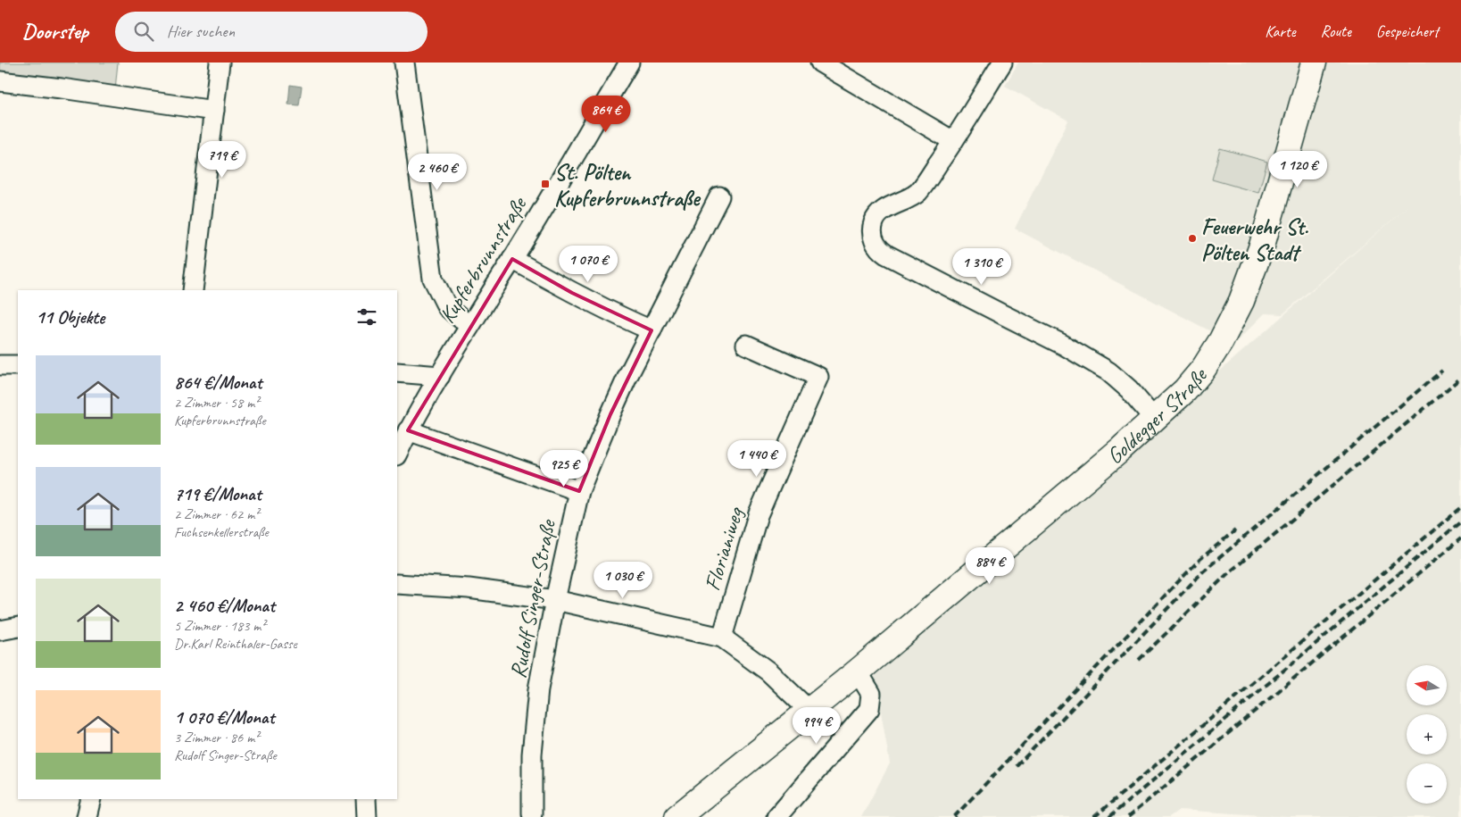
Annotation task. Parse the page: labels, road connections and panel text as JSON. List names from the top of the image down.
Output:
{
  "streets": {
    "main road": ["Goldegger Straße"],
    "street": ["Kupferbrunnstraße", "Florianiweg", "Rudolf Singer-Straße"]
  },
  "places": {
    "transit": ["St. Pölten Kupferbrunnstraße"],
    "other": ["Feuerwehr St. Pölten Stadt"]
  },
  "north": "left",
  "page": {
    "header": "Doorstep",
    "search": "Hier suchen",
    "nav": ["Karte", "Route", "Gespeichert"],
    "price": [
      "864 €",
      "719 €",
      "1 120 €",
      "2 460 €",
      "1 070 €",
      "1 310 €",
      "1 440 €",
      "925 €",
      "884 €",
      "1 030 €",
      "994 €"
    ],
    "heading": "11 Objekte",
    "list": [
      {
        "name": "864 €/Monat",
        "note": "2 Zimmer · 58 m² · Kupferbrunnstraße"
      },
      {
        "name": "719 €/Monat",
        "note": "2 Zimmer · 62 m² · Fuchsenkellerstraße"
      },
      {
        "name": "2 460 €/Monat",
        "note": "5 Zimmer · 183 m² · Dr.Karl Reinthaler-Gasse"
      },
      {
        "name": "1 070 €/Monat",
        "note": "3 Zimmer · 86 m² · Rudolf Singer-Straße"
      }
    ],
    "map_buttons": ["+", "−"]
  }
}
